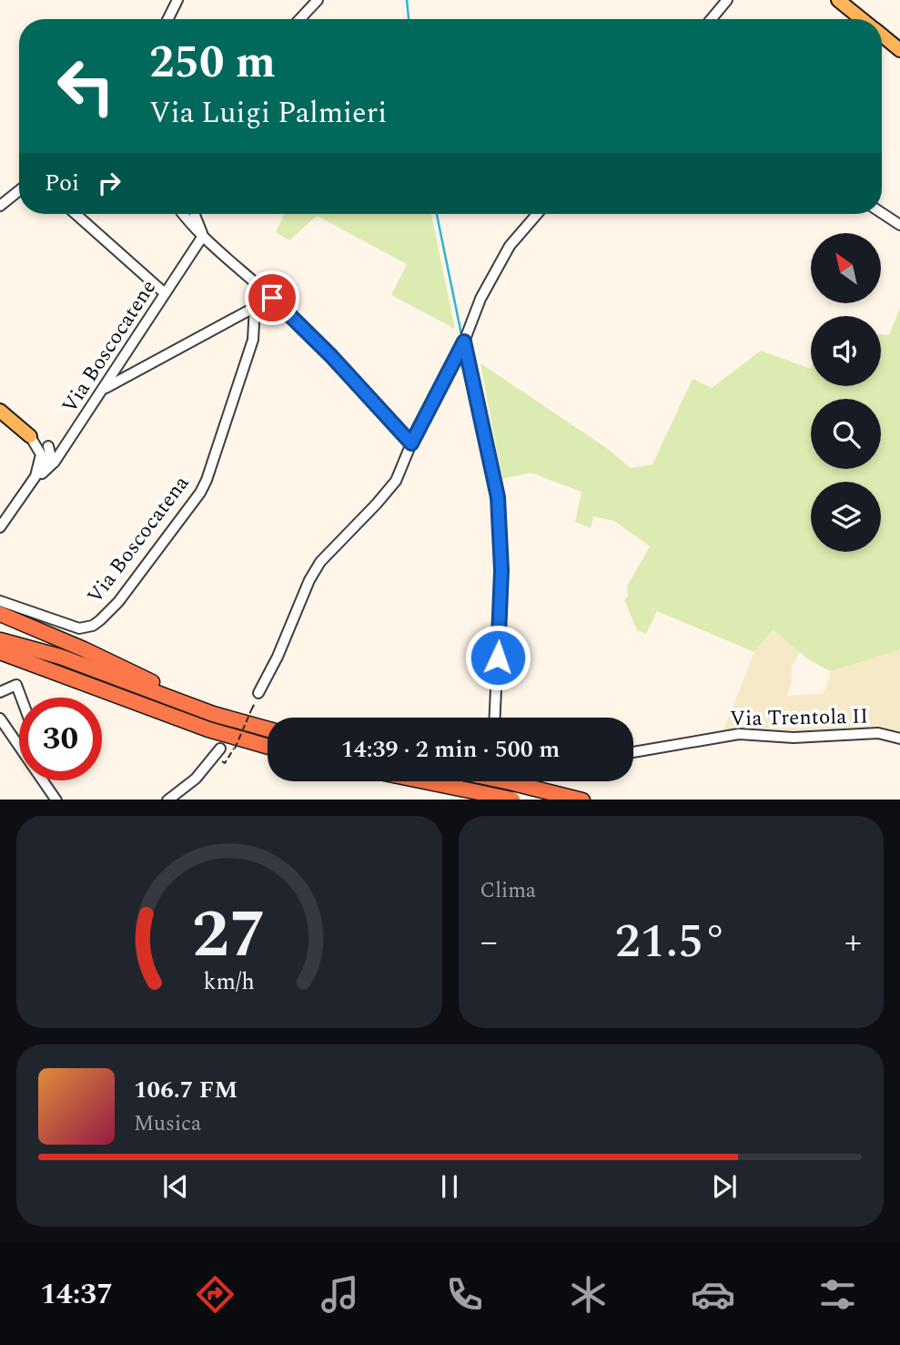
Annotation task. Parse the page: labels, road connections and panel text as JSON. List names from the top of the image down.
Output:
{
  "streets": {
    "street": ["Via Boscocatene", "Via Boscocatena", "Via Trentola II"]
  },
  "north": "top left",
  "page": {
    "turn": ["250 m", "Via Luigi Palmieri"],
    "then": "Poi",
    "limit": "30",
    "trip": "14:39 · 2 min · 500 m",
    "tile": "Clima",
    "heat": ["−", "21.5°", "+"],
    "song": ["106.7 FM", "Musica"],
    "tabs": "14:37",
    "gauge": ["27", "km/h"]
  }
}
